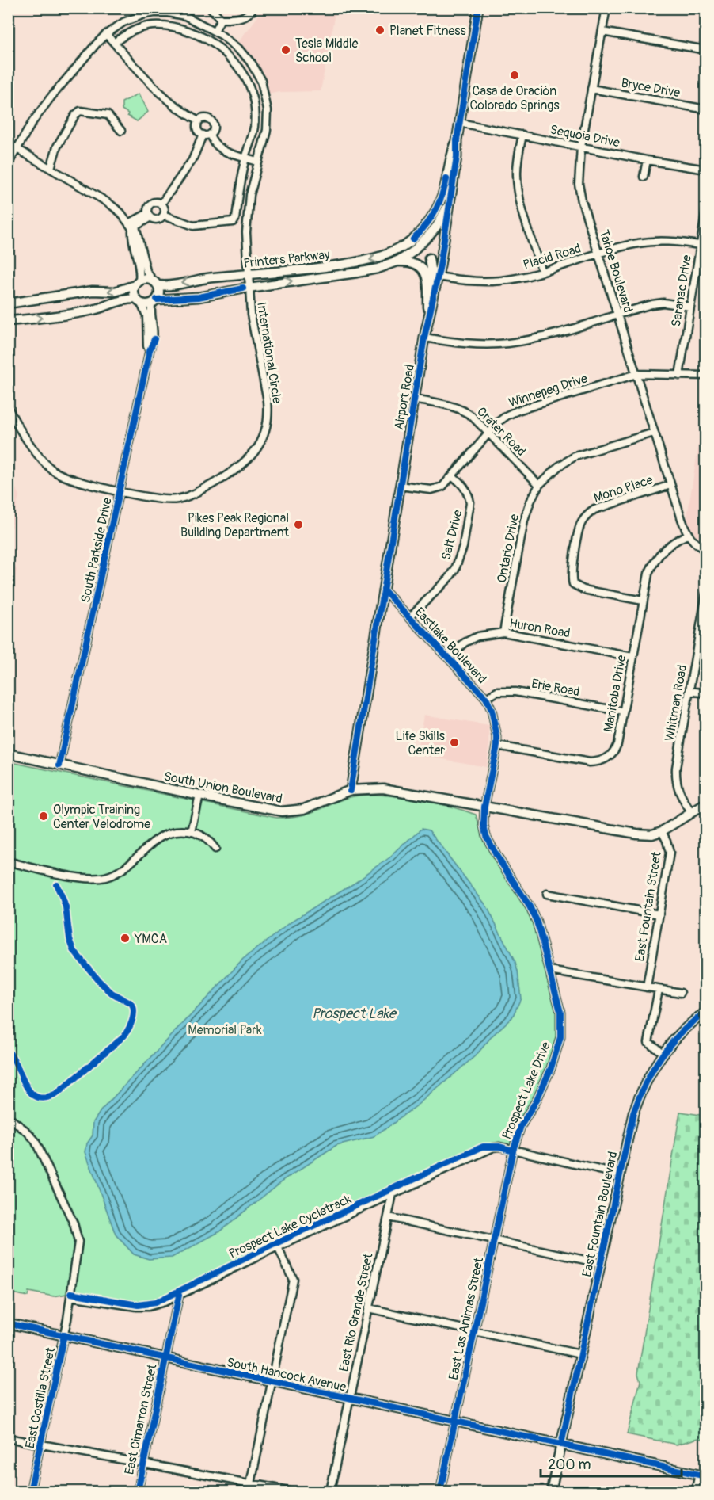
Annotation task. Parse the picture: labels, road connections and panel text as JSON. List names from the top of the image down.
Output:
{
  "streets": {
    "main road": [
      "Printers Parkway",
      "Airport Road",
      "South Parkside Drive",
      "South Union Boulevard",
      "East Fountain Boulevard",
      "South Hancock Avenue"
    ],
    "street": [
      "Bryce Drive",
      "Sequoia Drive",
      "Placid Road",
      "Tahoe Boulevard",
      "Saranac Drive",
      "International Circle",
      "Winnepeg Drive",
      "Crater Road",
      "Mono Place",
      "Salt Drive",
      "Ontario Drive",
      "Huron Road",
      "Eastlake Boulevard",
      "Erie Road",
      "Manitoba Drive",
      "Whitman Road",
      "East Fountain Street",
      "Prospect Lake Drive",
      "East Rio Grande Street",
      "East Las Animas Street",
      "East Costilla Street",
      "East Cimarron Street"
    ],
    "cycle path": ["Prospect Lake Cycletrack"]
  },
  "crossings": [
    ["Bryce Drive", "Tahoe Boulevard"],
    ["Sequoia Drive", "Tahoe Boulevard"],
    ["Sequoia Drive", "Airport Road"],
    ["Placid Road", "Tahoe Boulevard"],
    ["Placid Road", "Saranac Drive"],
    ["Placid Road", "Airport Road"],
    ["Printers Parkway", "International Circle"],
    ["Printers Parkway", "Airport Road"],
    ["Printers Parkway", "South Parkside Drive"],
    ["Tahoe Boulevard", "Winnepeg Drive"],
    ["Tahoe Boulevard", "Mono Place"],
    ["Tahoe Boulevard", "Ontario Drive"],
    ["Tahoe Boulevard", "Manitoba Drive"],
    ["Saranac Drive", "Winnepeg Drive"],
    ["International Circle", "South Parkside Drive"],
    ["Winnepeg Drive", "Airport Road"],
    ["Winnepeg Drive", "Crater Road"],
    ["Winnepeg Drive", "Salt Drive"],
    ["Airport Road", "Crater Road"],
    ["Airport Road", "Eastlake Boulevard"],
    ["Airport Road", "South Union Boulevard"],
    ["Crater Road", "Ontario Drive"],
    ["Mono Place", "Manitoba Drive"],
    ["Salt Drive", "Eastlake Boulevard"],
    ["Ontario Drive", "Huron Road"],
    ["South Parkside Drive", "South Union Boulevard"],
    ["Huron Road", "Eastlake Boulevard"],
    ["Huron Road", "Manitoba Drive"],
    ["Eastlake Boulevard", "Erie Road"],
    ["Eastlake Boulevard", "Manitoba Drive"],
    ["Eastlake Boulevard", "South Union Boulevard"],
    ["Eastlake Boulevard", "Prospect Lake Drive"],
    ["Erie Road", "Manitoba Drive"],
    ["Whitman Road", "South Union Boulevard"],
    ["South Union Boulevard", "East Fountain Street"],
    ["South Union Boulevard", "Prospect Lake Drive"],
    ["Prospect Lake Drive", "East Rio Grande Street"],
    ["Prospect Lake Drive", "East Las Animas Street"],
    ["Prospect Lake Drive", "East Costilla Street"],
    ["Prospect Lake Drive", "East Cimarron Street"],
    ["East Fountain Boulevard", "South Hancock Avenue"],
    ["East Rio Grande Street", "South Hancock Avenue"],
    ["East Las Animas Street", "South Hancock Avenue"],
    ["South Hancock Avenue", "East Costilla Street"],
    ["South Hancock Avenue", "East Cimarron Street"]
  ],
  "water": ["Prospect Lake"],
  "parks": ["Memorial Park"],
  "places": [
    "Planet Fitness",
    "Tesla Middle School",
    "Casa de Oración Colorado Springs",
    "Pikes Peak Regional Building Department",
    "Life Skills Center",
    "Olympic Training Center Velodrome",
    "YMCA"
  ],
  "scale_bar": "200 m"
}
